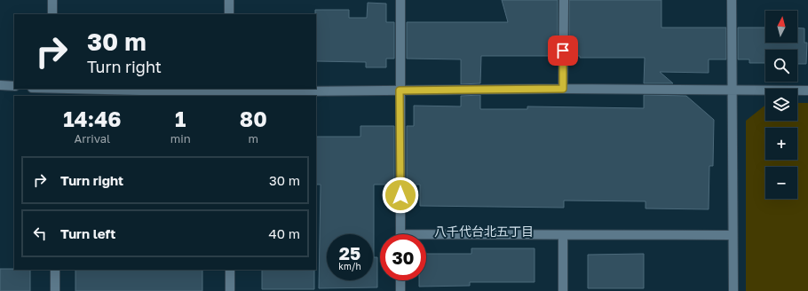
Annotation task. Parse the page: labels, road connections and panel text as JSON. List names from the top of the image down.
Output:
{
  "districts": ["八千代台北五丁目"],
  "north": "top",
  "page": {
    "map_buttons": ["+", "−"],
    "turn": ["30 m", "Turn right"],
    "eta": [
      "14:46",
      "Arrival",
      "1",
      "min",
      "80",
      "m"
    ],
    "list": [
      {
        "name": "Turn right",
        "value": "30 m"
      },
      {
        "name": "Turn left",
        "value": "40 m"
      }
    ],
    "speed": "25 km/h",
    "limit": "30"
  }
}
